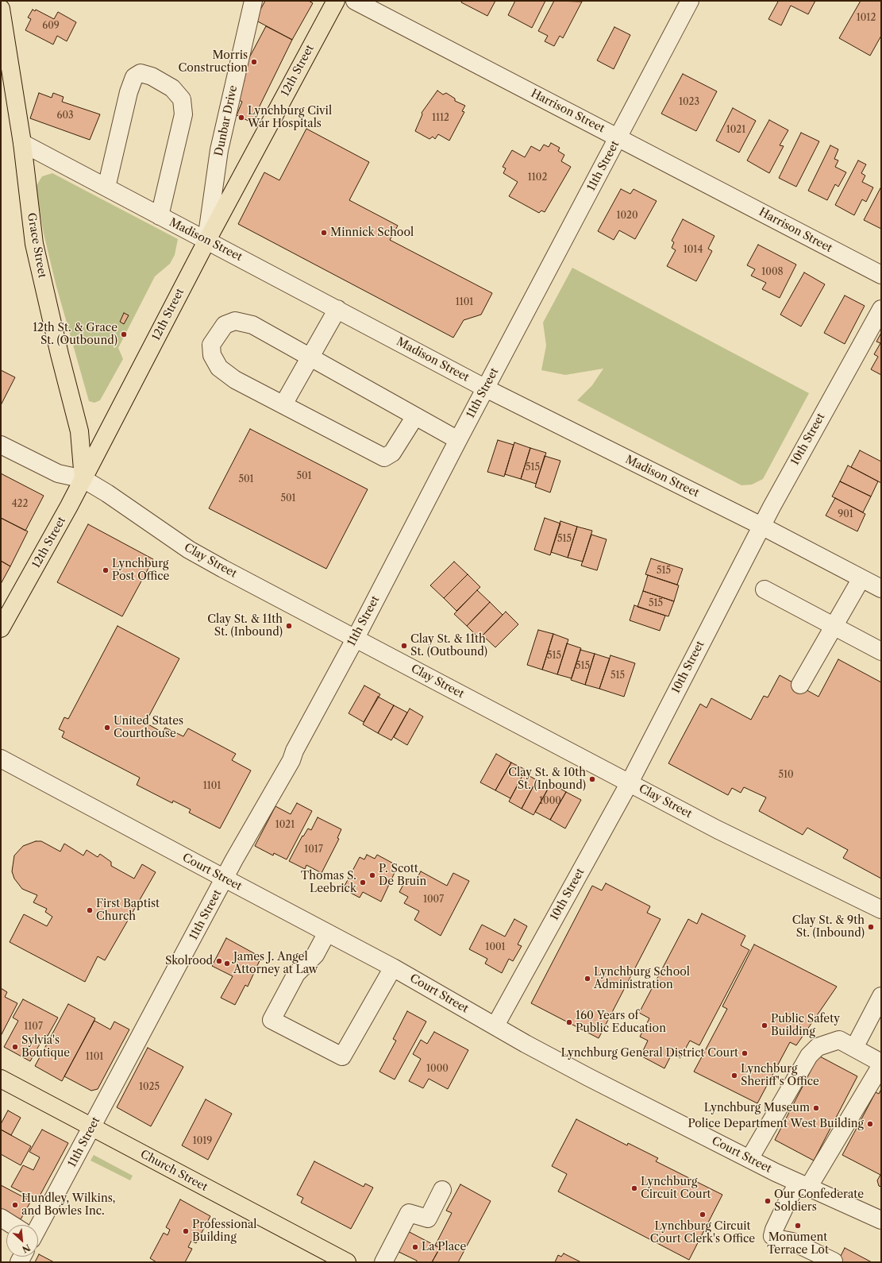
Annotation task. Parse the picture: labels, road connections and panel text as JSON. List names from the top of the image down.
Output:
{
  "streets": {
    "main road": ["12th Street", "Grace Street", "Church Street"],
    "street": [
      "Harrison Street",
      "Dunbar Drive",
      "11th Street",
      "Madison Street",
      "10th Street",
      "Clay Street",
      "Court Street"
    ]
  },
  "crossings": [
    ["12th Street", "Dunbar Drive"],
    ["12th Street", "Madison Street"],
    ["12th Street", "Grace Street"],
    ["12th Street", "Clay Street"],
    ["Harrison Street", "11th Street"],
    ["Dunbar Drive", "Madison Street"],
    ["11th Street", "Madison Street"],
    ["11th Street", "Clay Street"],
    ["11th Street", "Court Street"],
    ["11th Street", "Church Street"],
    ["Madison Street", "Grace Street"],
    ["Madison Street", "10th Street"],
    ["Grace Street", "Clay Street"],
    ["10th Street", "Clay Street"],
    ["10th Street", "Court Street"]
  ],
  "places": [
    "Morris Construction",
    "Lynchburg Civil War Hospitals",
    "Minnick School",
    "12th St. & Grace St. (Outbound)",
    "Lynchburg Post Office",
    "Clay St. & 11th St. (Inbound)",
    "Clay St. & 11th St. (Outbound)",
    "United States Courthouse",
    "Clay St. & 10th St. (Inbound)",
    "P. Scott De Bruin",
    "Thomas S. Leebrick",
    "First Baptist Church",
    "Clay St. & 9th St. (Inbound)",
    "Skolrood",
    "James J. Angel Attorney at Law",
    "Lynchburg School Administration",
    "160 Years of Public Education",
    "Public Safety Building",
    "Sylvia's Boutique",
    "Lynchburg General District Court",
    "Lynchburg Sheriff's Office",
    "Lynchburg Museum",
    "Police Department West Building",
    "Lynchburg Circuit Court",
    "Our Confederate Soldiers",
    "Hundley, Wilkins, and Bowles Inc.",
    "Lynchburg Circuit Court Clerk's Office",
    "Monument Terrace Lot",
    "Professional Building",
    "La Place"
  ],
  "house_numbers": [
    "1012",
    "609",
    "1023",
    "603",
    "1112",
    "1021",
    "1102",
    "1020",
    "1014",
    "1008",
    "1101",
    "515",
    "501",
    "501",
    "501",
    "422",
    "901",
    "515",
    "515",
    "515",
    "515",
    "515",
    "515",
    "510",
    "1101",
    "1000",
    "1021",
    "1017",
    "1007",
    "1001",
    "1107",
    "1101",
    "1000",
    "1025",
    "1019"
  ],
  "north": "bottom right"
}
